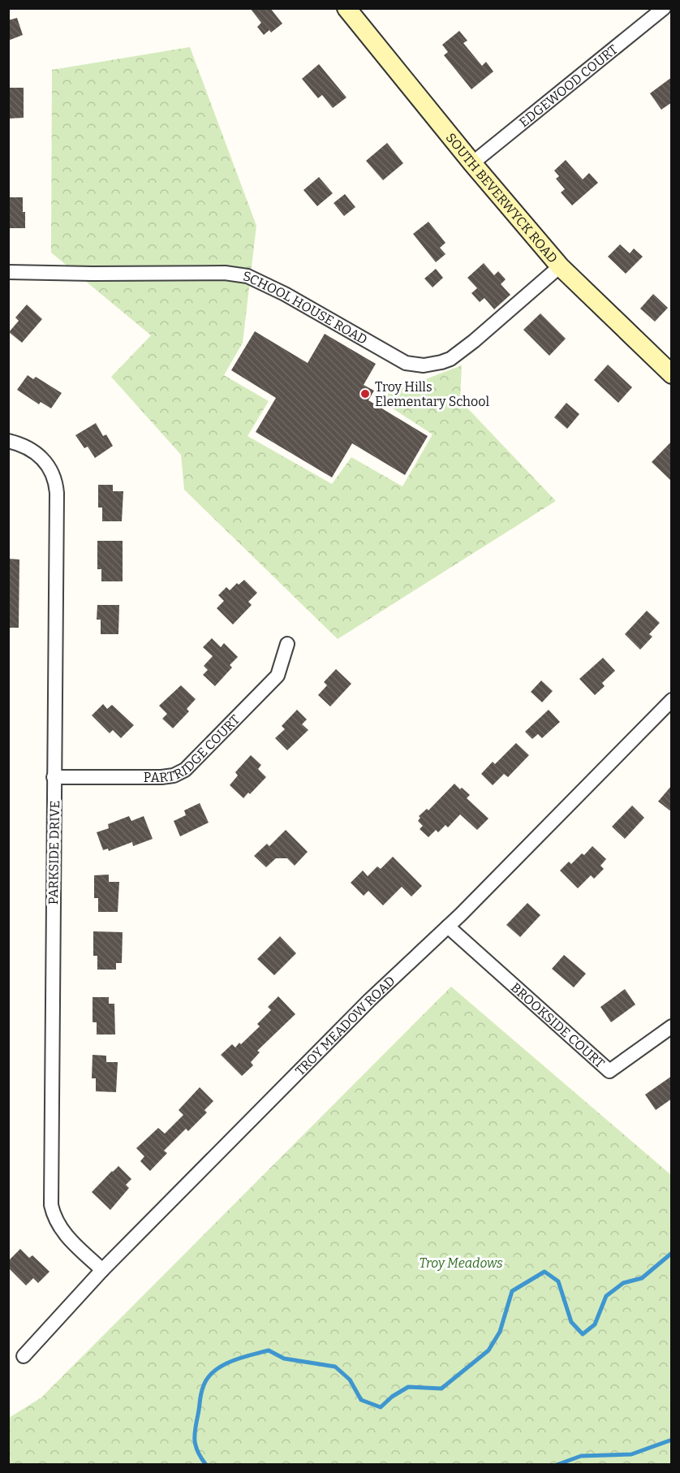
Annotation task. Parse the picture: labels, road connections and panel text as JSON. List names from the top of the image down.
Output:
{
  "streets": {
    "main road": ["SOUTH BEVERWYCK ROAD"],
    "street": [
      "EDGEWOOD COURT",
      "SCHOOL HOUSE ROAD",
      "PARTRIDGE COURT",
      "PARKSIDE DRIVE",
      "BROOKSIDE COURT",
      "TROY MEADOW ROAD"
    ]
  },
  "crossings": [
    ["EDGEWOOD COURT", "SOUTH BEVERWYCK ROAD"],
    ["SOUTH BEVERWYCK ROAD", "SCHOOL HOUSE ROAD"],
    ["PARTRIDGE COURT", "PARKSIDE DRIVE"],
    ["PARKSIDE DRIVE", "TROY MEADOW ROAD"],
    ["BROOKSIDE COURT", "TROY MEADOW ROAD"]
  ],
  "parks": ["Troy Meadows"],
  "places": ["Troy Hills Elementary School"]
}
